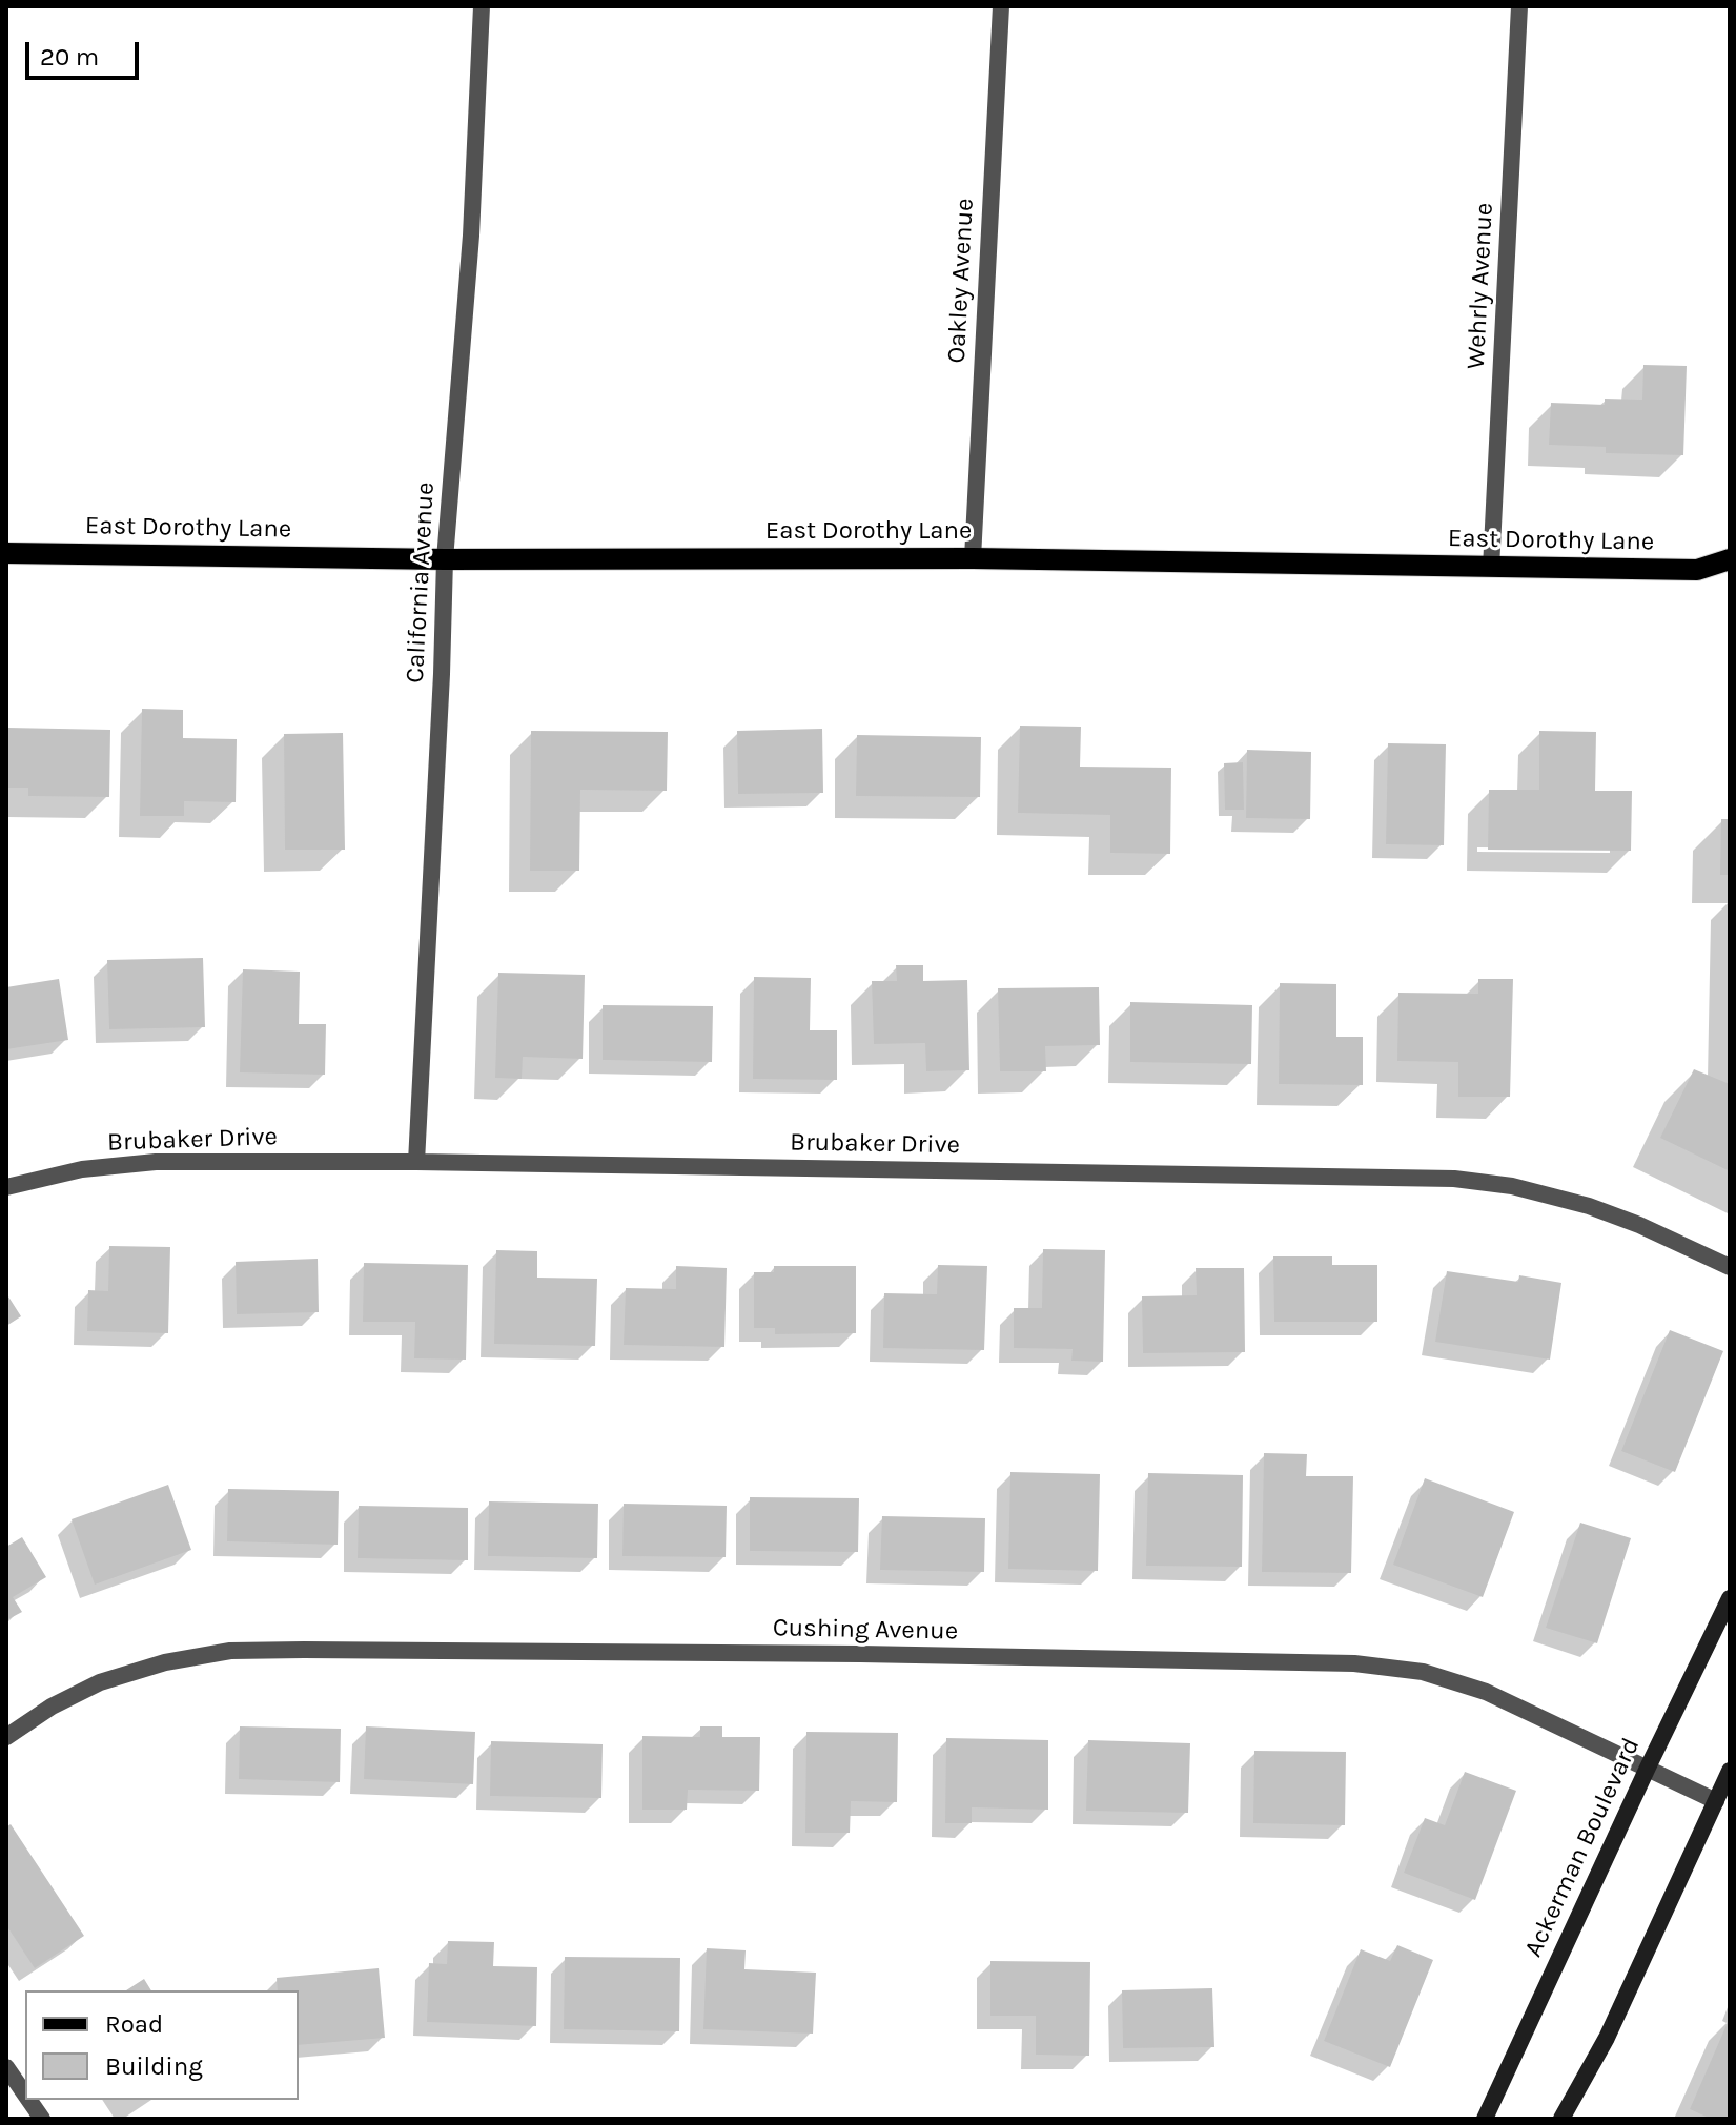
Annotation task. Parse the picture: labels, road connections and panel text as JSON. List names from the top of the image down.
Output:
{
  "streets": {
    "main road": ["East Dorothy Lane"],
    "street": [
      "Oakley Avenue",
      "Wehrly Avenue",
      "California Avenue",
      "Brubaker Drive",
      "Cushing Avenue",
      "Ackerman Boulevard"
    ]
  },
  "crossings": [
    ["Oakley Avenue", "East Dorothy Lane"],
    ["Wehrly Avenue", "East Dorothy Lane"],
    ["East Dorothy Lane", "California Avenue"],
    ["California Avenue", "Brubaker Drive"],
    ["Cushing Avenue", "Ackerman Boulevard"]
  ],
  "legend": ["Road", "Building"],
  "scale_bar": "20 m"
}
